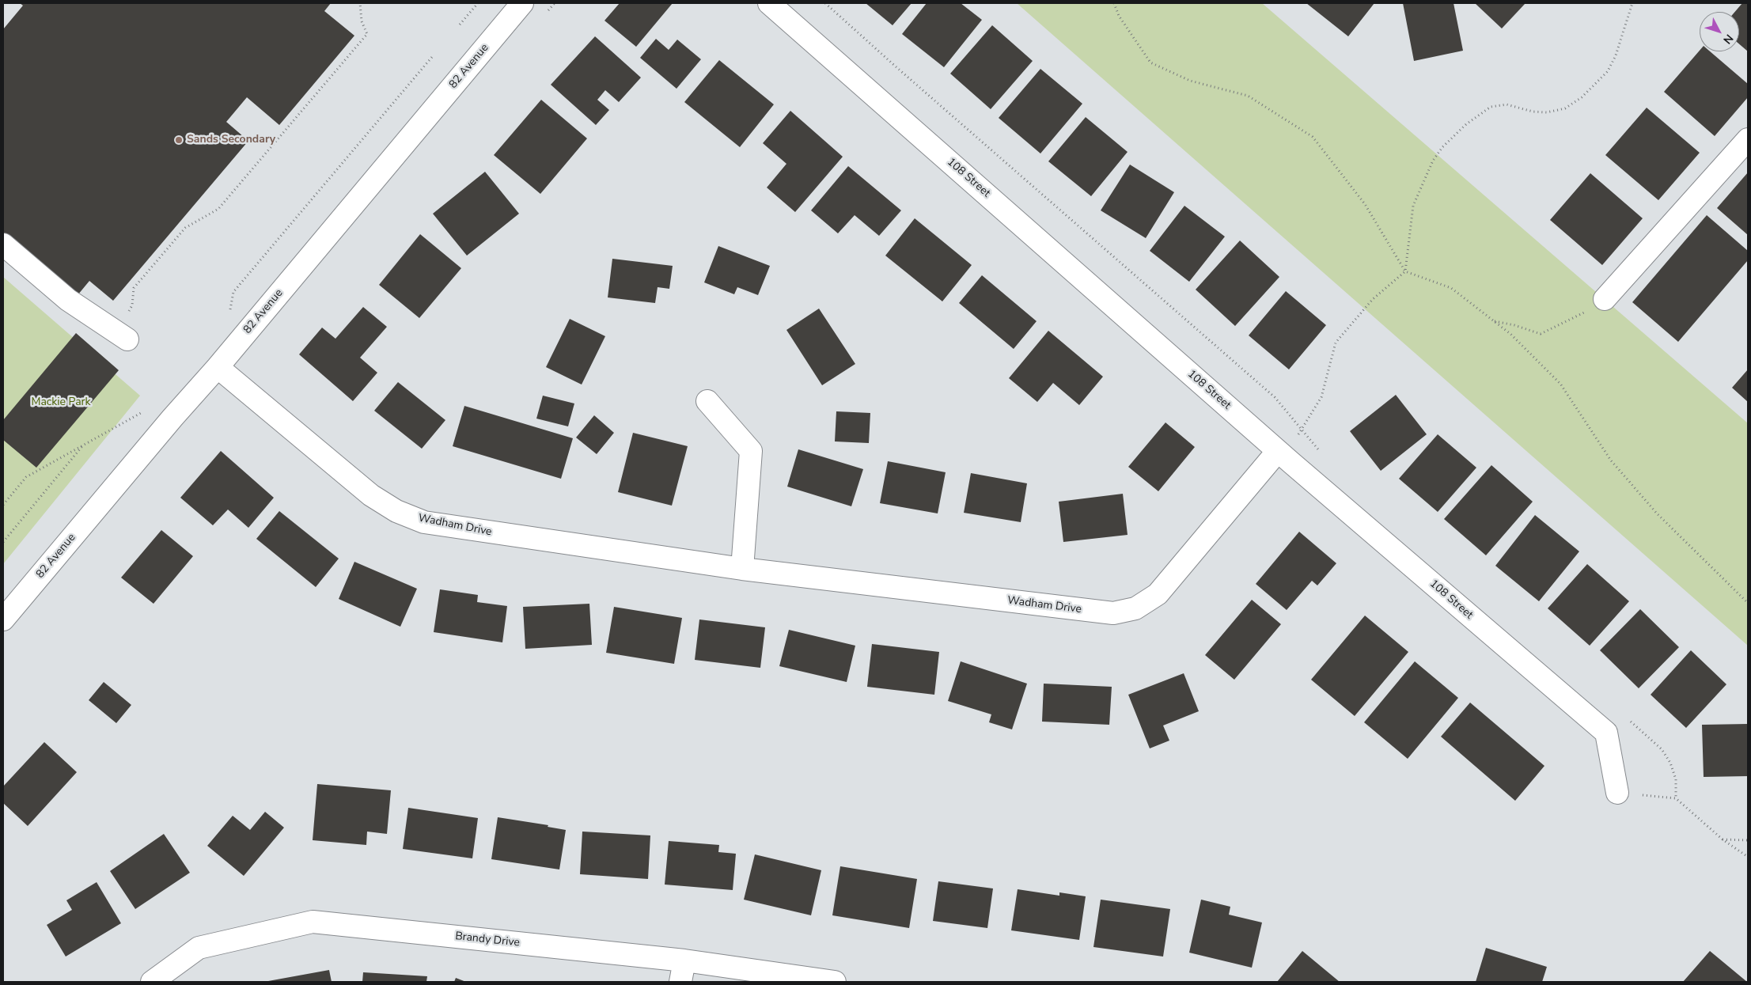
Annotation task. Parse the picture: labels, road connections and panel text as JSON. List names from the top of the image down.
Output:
{
  "streets": {
    "street": [
      "82 Avenue",
      "108 Street",
      "Wadham Drive",
      "Brandy Drive"
    ]
  },
  "crossings": [
    ["82 Avenue", "Wadham Drive"],
    ["108 Street", "Wadham Drive"]
  ],
  "parks": ["Mackie Park"],
  "places": ["Sands Secondary"],
  "north": "bottom right"
}
